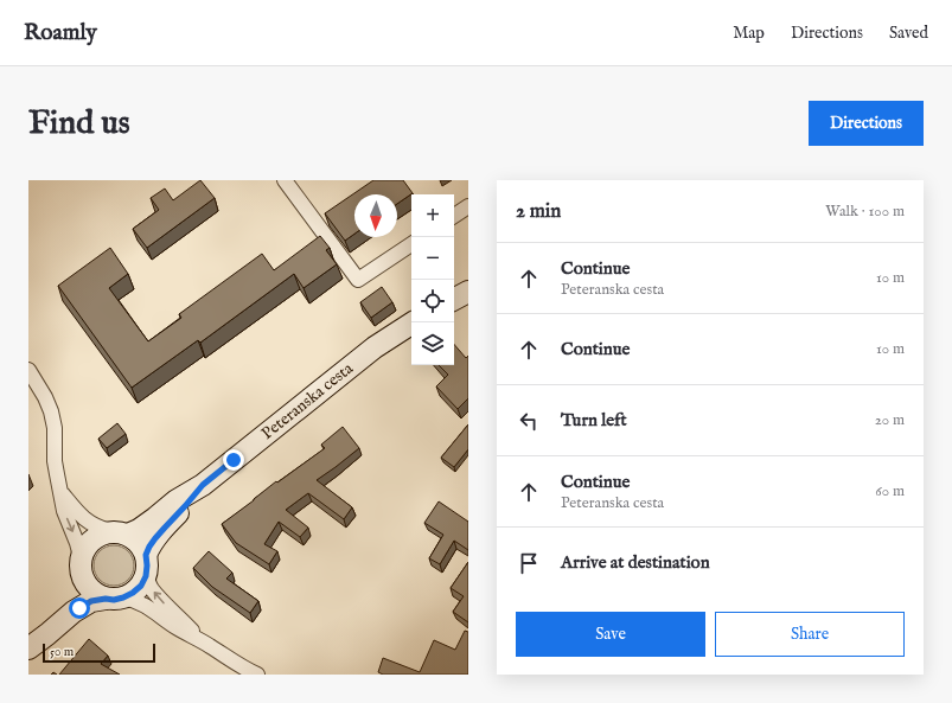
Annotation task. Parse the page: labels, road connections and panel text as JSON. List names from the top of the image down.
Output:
{
  "streets": {
    "main road": ["Peteranska cesta"]
  },
  "scale_bar": "50 m",
  "north": "bottom",
  "page": {
    "header": "Roamly",
    "nav": ["Map", "Directions", "Saved"],
    "buttons": [
      "Directions",
      ["Save", "Share"]
    ],
    "title": "Find us",
    "heading": ["2 min", "Walk · 100 m"],
    "map_buttons": ["+", "−"],
    "list": [
      ["Continue", "Peteranska cesta", "10 m"],
      ["Continue", "10 m"],
      ["Turn left", "20 m"],
      ["Continue", "Peteranska cesta", "60 m"],
      "Arrive at destination"
    ],
    "scale": "50 m"
  }
}
